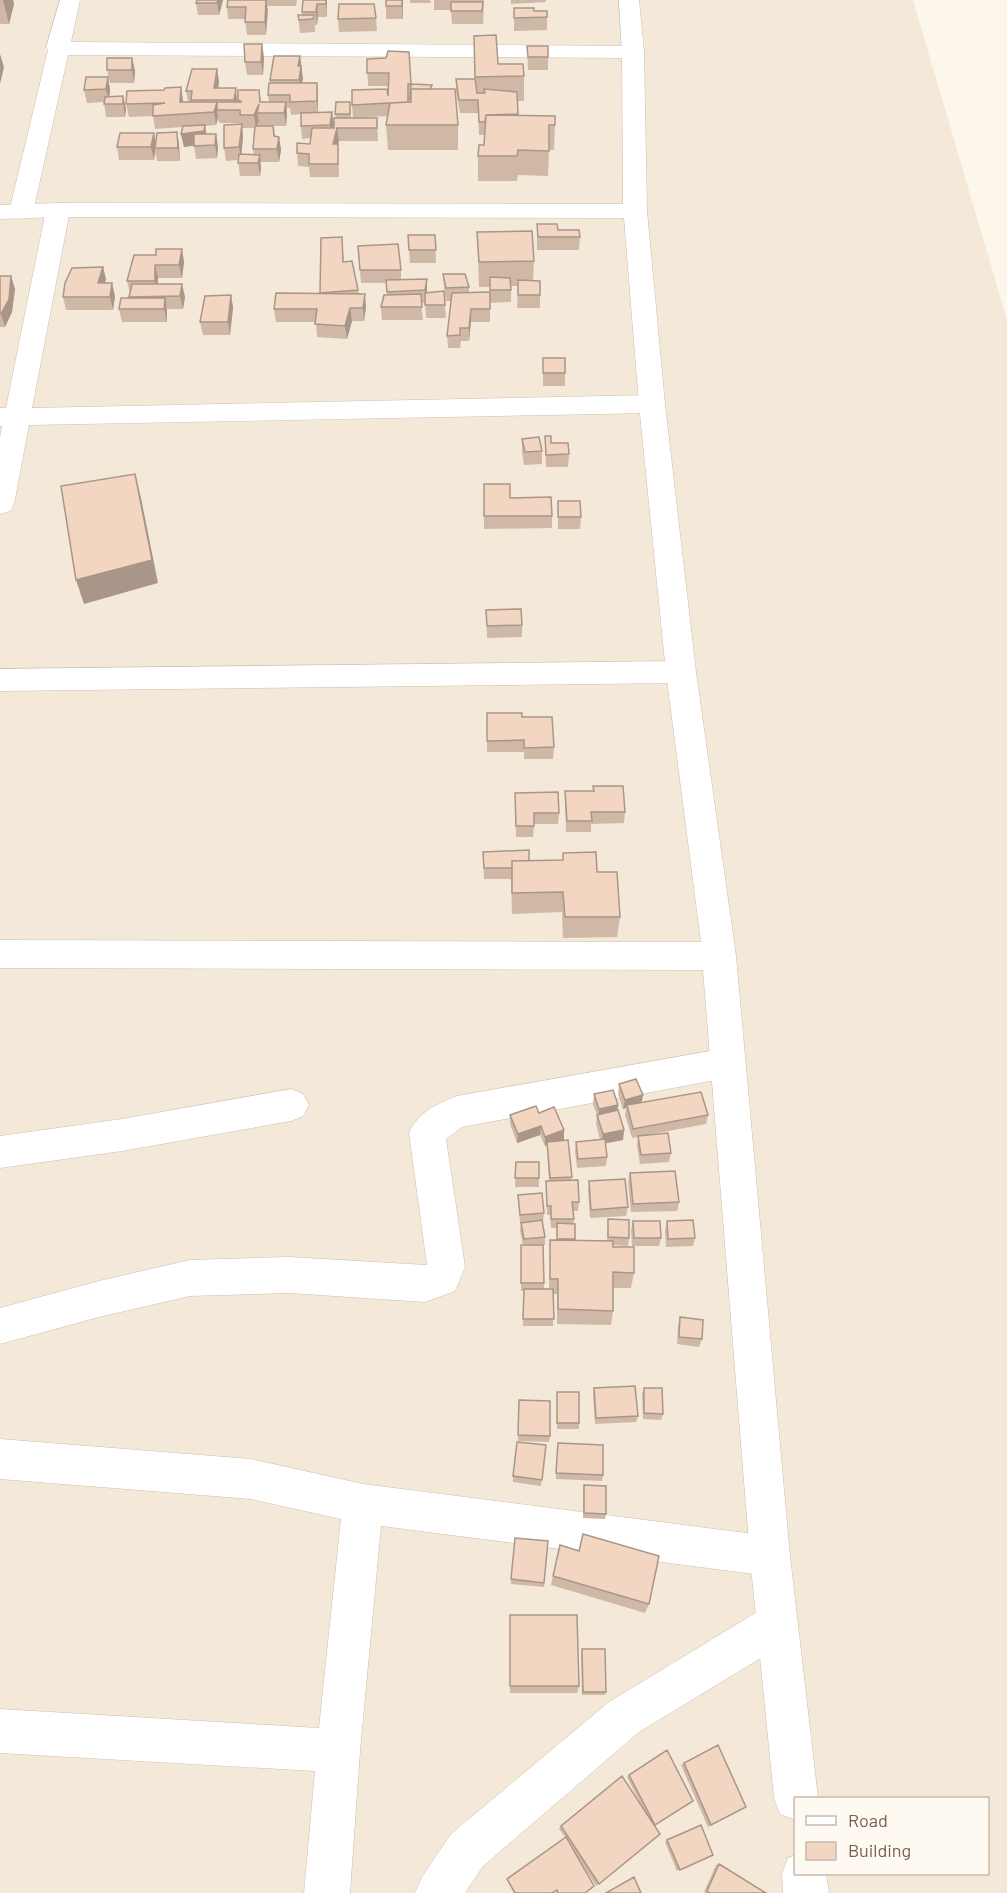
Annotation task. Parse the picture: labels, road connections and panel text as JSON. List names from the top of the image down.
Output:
{
  "legend": ["Road", "Building"]
}
